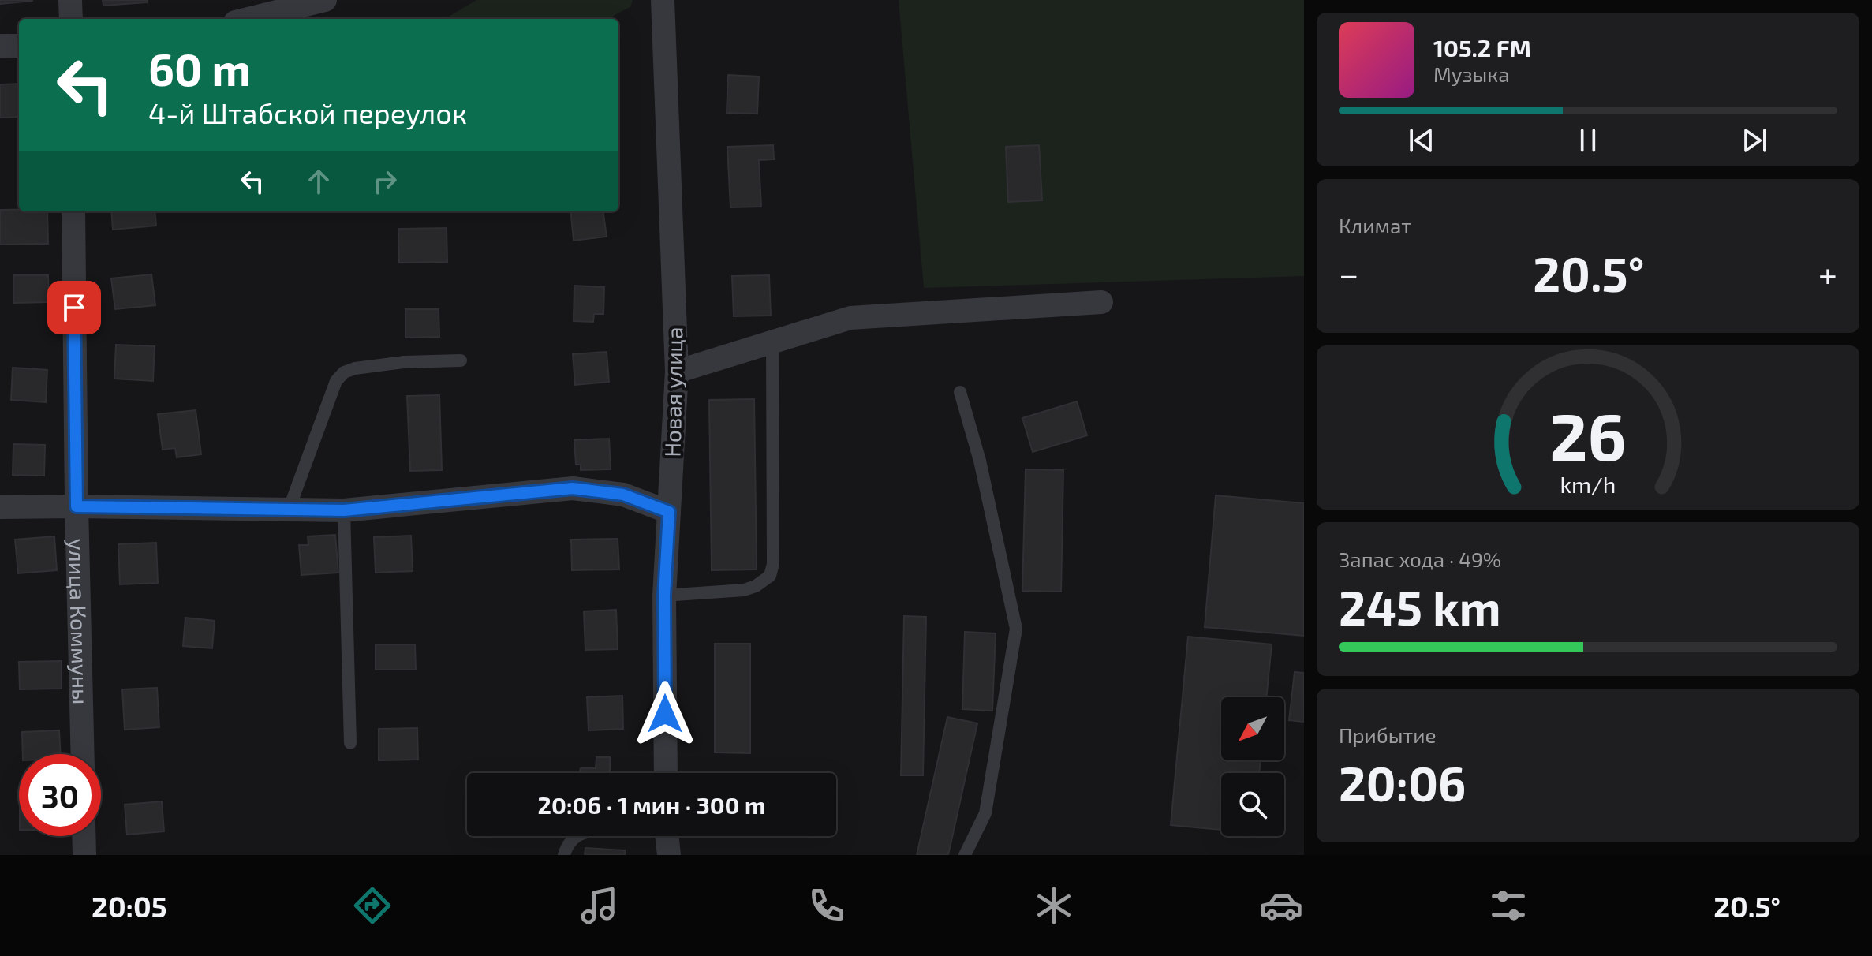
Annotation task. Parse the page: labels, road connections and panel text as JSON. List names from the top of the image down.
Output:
{
  "streets": {
    "street": ["Новая улица", "улица Коммуны"]
  },
  "north": "bottom left",
  "page": {
    "turn": ["60 m", "4-й Штабской переулок"],
    "song": ["105.2 FM", "Музыка"],
    "tile": [
      "Климат",
      ["Запас хода · 49%", "245 km"],
      ["Прибытие", "20:06"]
    ],
    "heat": ["−", "20.5°", "+"],
    "limit": "30",
    "trip": "20:06 · 1 мин · 300 m",
    "tabs": ["20:05", "20.5°"],
    "gauge": ["26", "km/h"]
  }
}
